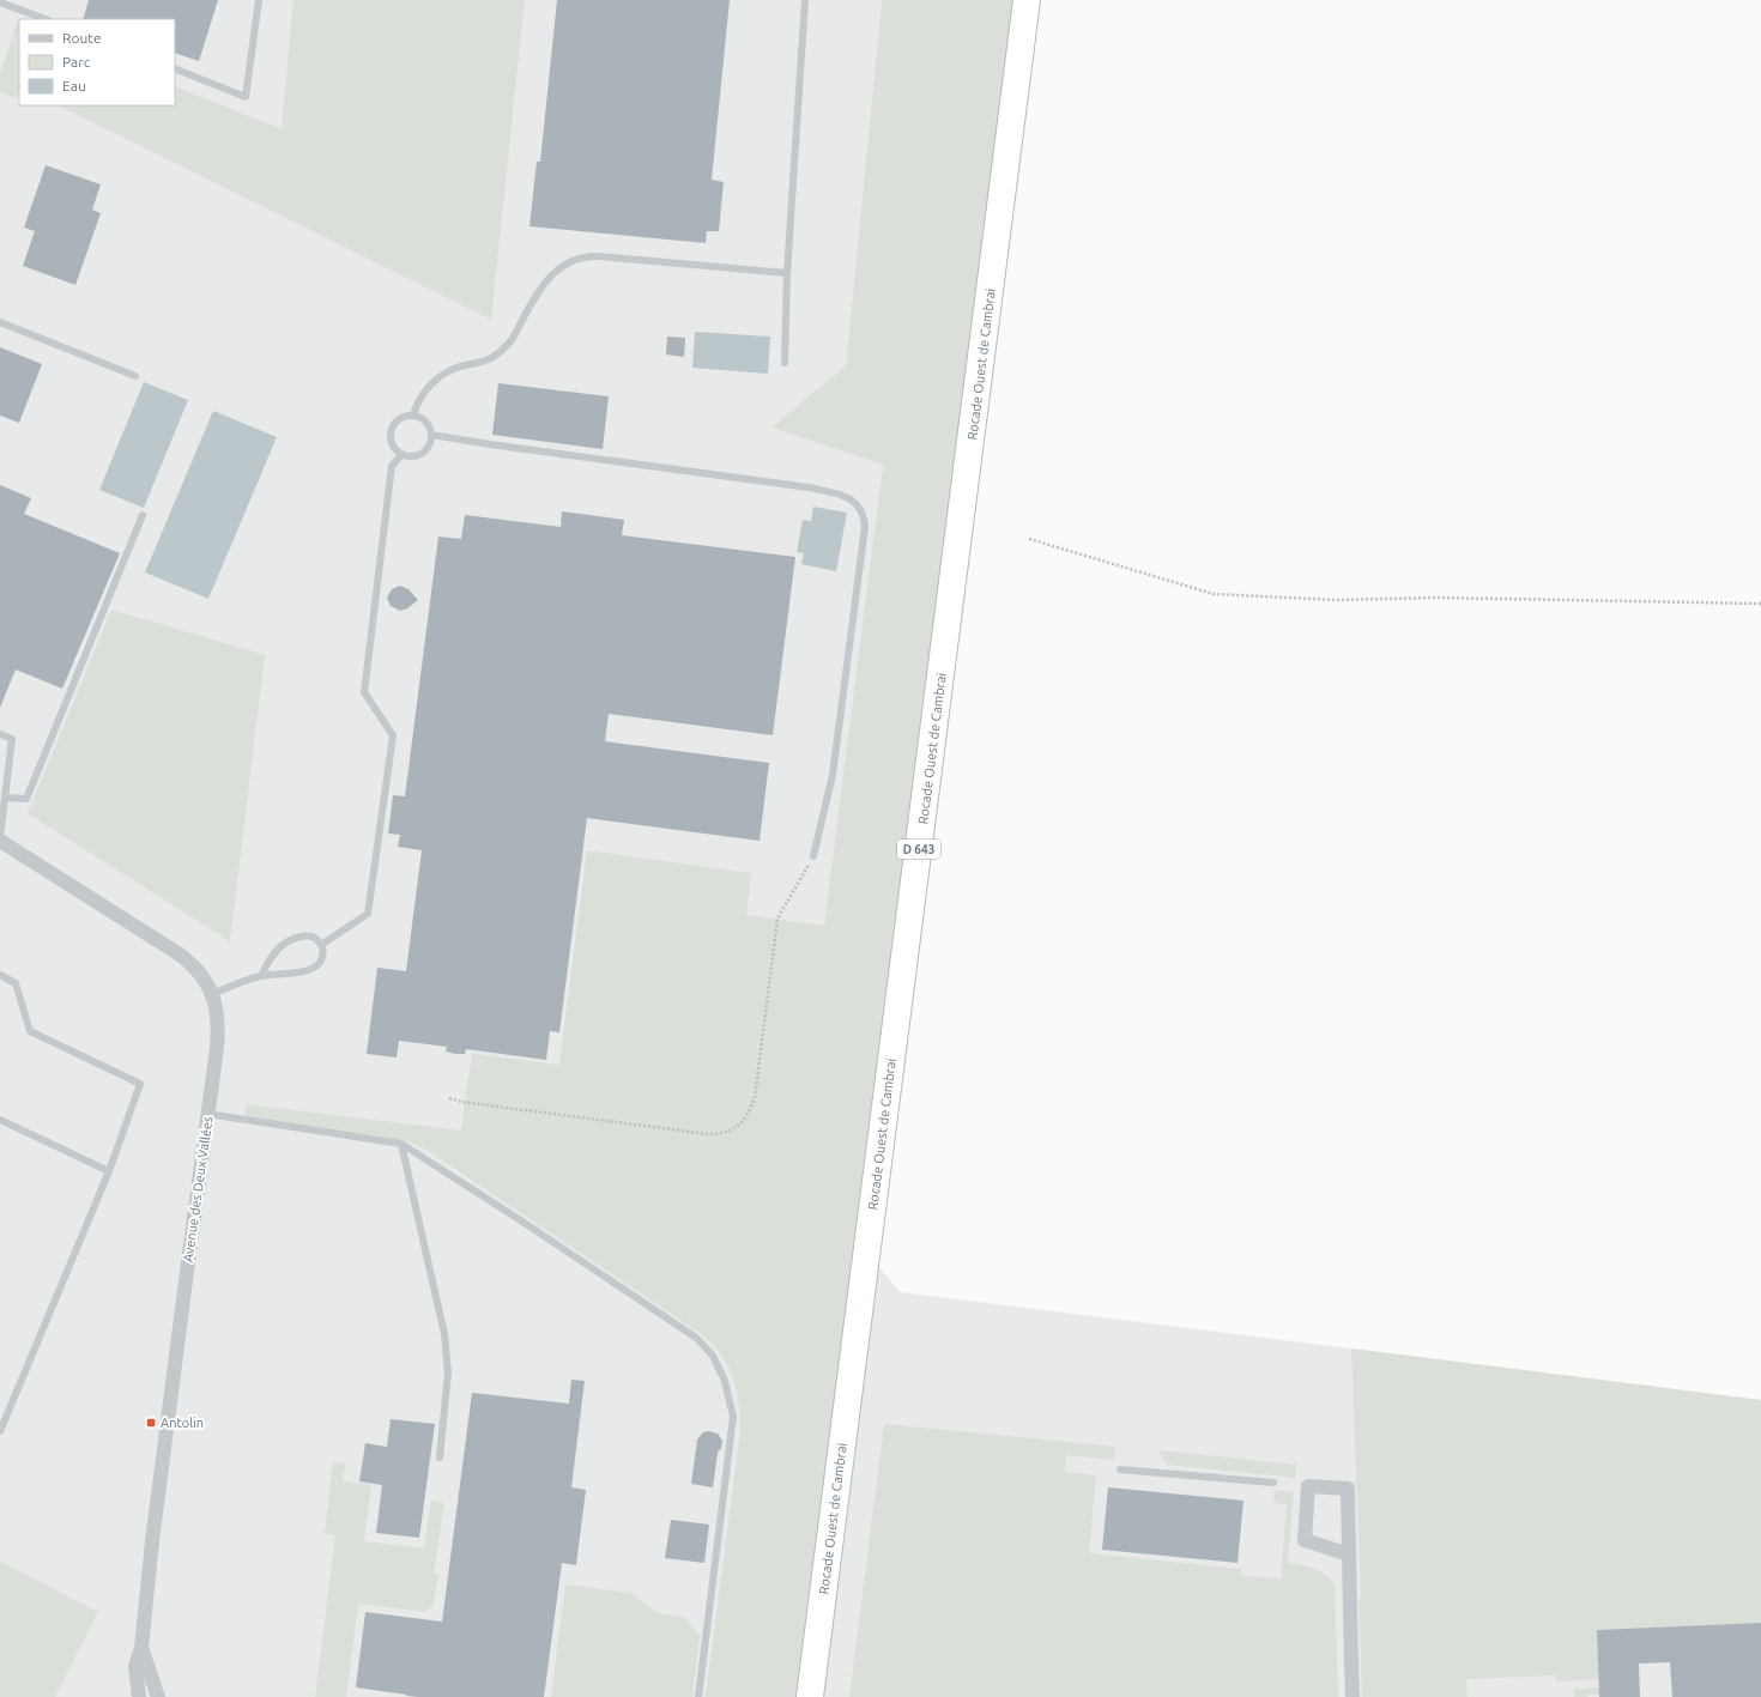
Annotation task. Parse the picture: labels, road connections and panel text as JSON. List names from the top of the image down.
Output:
{
  "streets": {
    "highway": ["Rocade Ouest de Cambrai", "D 643"],
    "street": ["Avenue des Deux Vallées"]
  },
  "places": {
    "transit": ["Antolin"]
  },
  "legend": ["Route", "Parc", "Eau"]
}
